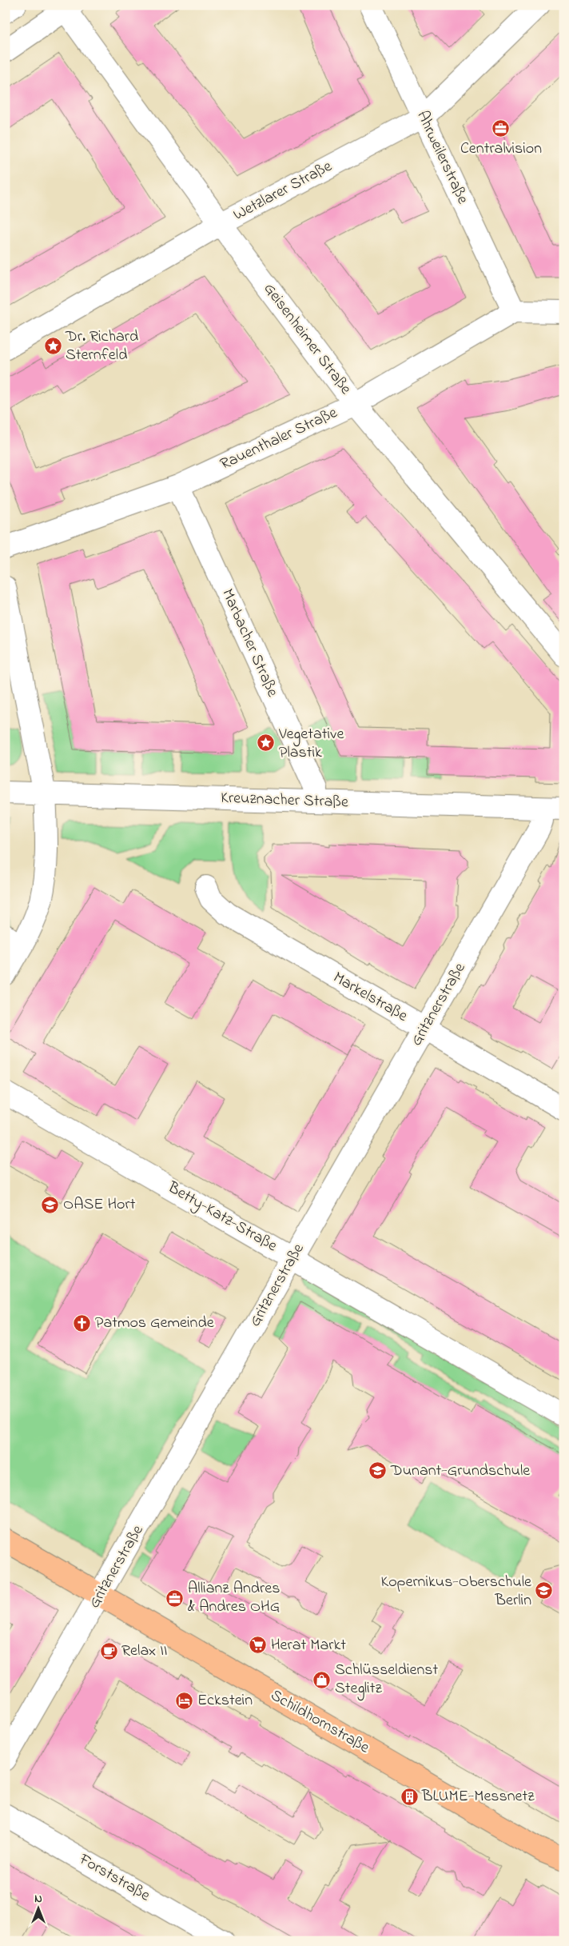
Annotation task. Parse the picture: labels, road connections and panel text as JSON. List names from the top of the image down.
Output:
{
  "streets": {
    "main road": ["Schildhornstraße"],
    "street": [
      "Ahrweilerstraße",
      "Wetzlarer Straße",
      "Geisenheimer Straße",
      "Rauenthaler Straße",
      "Marbacher Straße",
      "Kreuznacher Straße",
      "Markelstraße",
      "Gritznerstraße",
      "Betty-Katz-Straße",
      "Forststraße"
    ]
  },
  "crossings": [
    ["Ahrweilerstraße", "Wetzlarer Straße"],
    ["Ahrweilerstraße", "Rauenthaler Straße"],
    ["Wetzlarer Straße", "Geisenheimer Straße"],
    ["Geisenheimer Straße", "Rauenthaler Straße"],
    ["Rauenthaler Straße", "Marbacher Straße"],
    ["Marbacher Straße", "Kreuznacher Straße"],
    ["Kreuznacher Straße", "Gritznerstraße"],
    ["Markelstraße", "Gritznerstraße"],
    ["Gritznerstraße", "Betty-Katz-Straße"],
    ["Gritznerstraße", "Schildhornstraße"]
  ],
  "places": {
    "office": ["Centralvision", "Allianz Andres & Andres OHG"],
    "place": ["Dr. Richard Sternfeld", "Vegetative Plastik"],
    "school or university": ["OASE Hort", "Dunant-Grundschule", "Kopernikus-Oberschule Berlin"],
    "church": ["Patmos Gemeinde"],
    "supermarket": ["Herat Markt"],
    "cafe": ["Relax II"],
    "shop": ["Schlüsseldienst Steglitz"],
    "hotel": ["Eckstein"],
    "building": ["BLUME-Messnetz"]
  },
  "north": "top"
}
